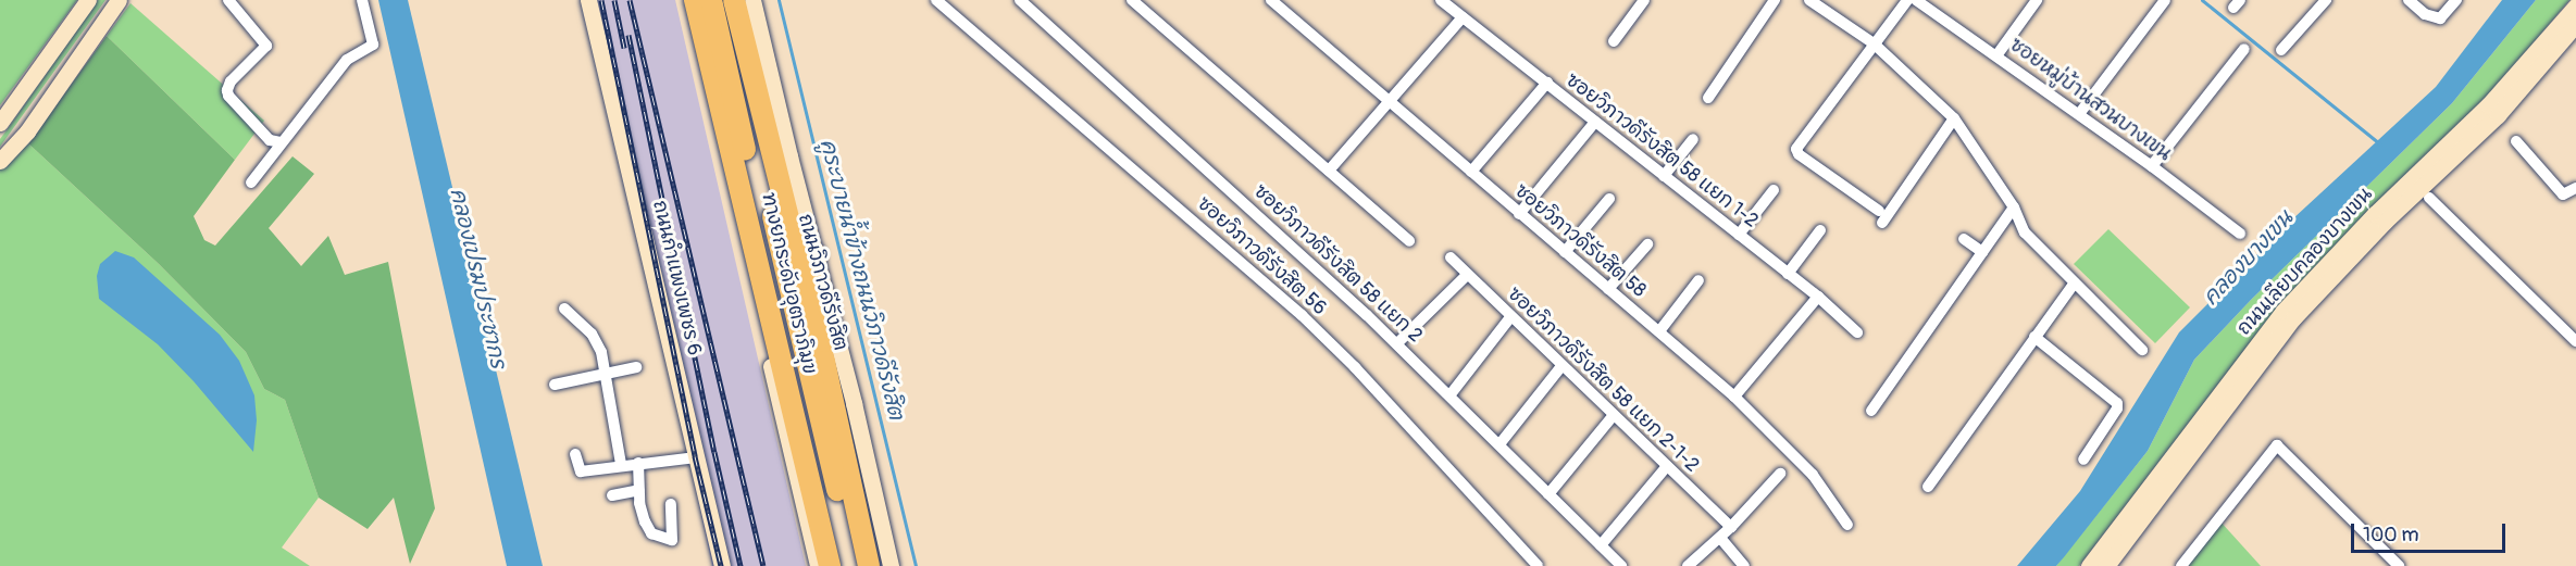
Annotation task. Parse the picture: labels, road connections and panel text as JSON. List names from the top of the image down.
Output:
{
  "streets": {
    "highway": ["ถนนวิภาวดีรังสิต", "ทางยกระดับอุตราภิมุข"],
    "main road": ["ถนนเลียบคลองบางเขน", "ถนนกำแพงเพชร 6"],
    "street": [
      "ซอยหมู่บ้านสวนบางเขน",
      "ซอยวิภาวดีรังสิต 58 แยก 1-2",
      "ซอยวิภาวดีรังสิต 58",
      "ซอยวิภาวดีรังสิต 56",
      "ซอยวิภาวดีรังสิต 58 แยก 2",
      "ซอยวิภาวดีรังสิต 58 แยก 2-1-2"
    ]
  },
  "water": ["คลองบางเขน", "คลองเปรมประชากร", "คูระบายน้ำข้างถนนวิภาวดีรังสิต"],
  "scale_bar": "100 m"
}
